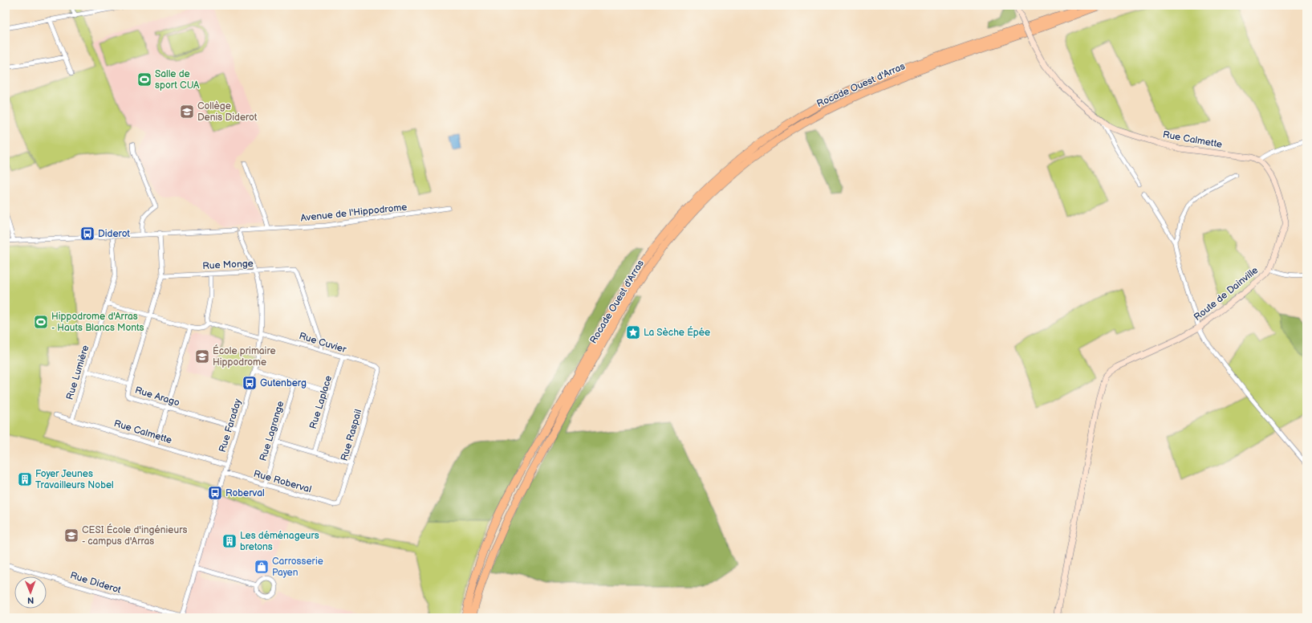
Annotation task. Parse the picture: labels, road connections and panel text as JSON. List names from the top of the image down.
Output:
{
  "streets": {
    "highway": ["Rocade Ouest d'Arras"],
    "street": [
      "Rue Calmette",
      "Avenue de l'Hippodrome",
      "Rue Monge",
      "Route de Dainville",
      "Rue Cuvier",
      "Rue Lumière",
      "Rue Arago",
      "Rue Laplace",
      "Rue Faraday",
      "Rue Lagrange",
      "Rue Raspail",
      "Rue Roberval",
      "Rue Diderot"
    ]
  },
  "crossings": [
    ["Rocade Ouest d'Arras", "Rue Calmette"],
    ["Rue Calmette", "Route de Dainville"],
    ["Rue Calmette", "Rue Lumière"],
    ["Rue Calmette", "Rue Faraday"],
    ["Avenue de l'Hippodrome", "Rue Faraday"],
    ["Rue Monge", "Rue Cuvier"],
    ["Rue Monge", "Rue Faraday"],
    ["Rue Cuvier", "Rue Laplace"],
    ["Rue Cuvier", "Rue Faraday"],
    ["Rue Cuvier", "Rue Raspail"],
    ["Rue Lumière", "Rue Arago"],
    ["Rue Arago", "Rue Faraday"],
    ["Rue Faraday", "Rue Roberval"],
    ["Rue Faraday", "Rue Diderot"],
    ["Rue Lagrange", "Rue Roberval"],
    ["Rue Raspail", "Rue Roberval"]
  ],
  "places": {
    "sports": ["Salle de sport CUA", "Hippodrome d'Arras - Hauts Blancs Monts"],
    "school or university": ["Collège Denis Diderot", "École primaire Hippodrome", "CESI École d'ingénieurs - campus d'Arras"],
    "bus stop": ["Diderot", "Gutenberg", "Roberval"],
    "place": ["La Sèche Épée"],
    "building": ["Foyer Jeunes Travailleurs Nobel", "Les déménageurs bretons"],
    "shop": ["Carrosserie Payen"]
  },
  "north": "bottom"
}
